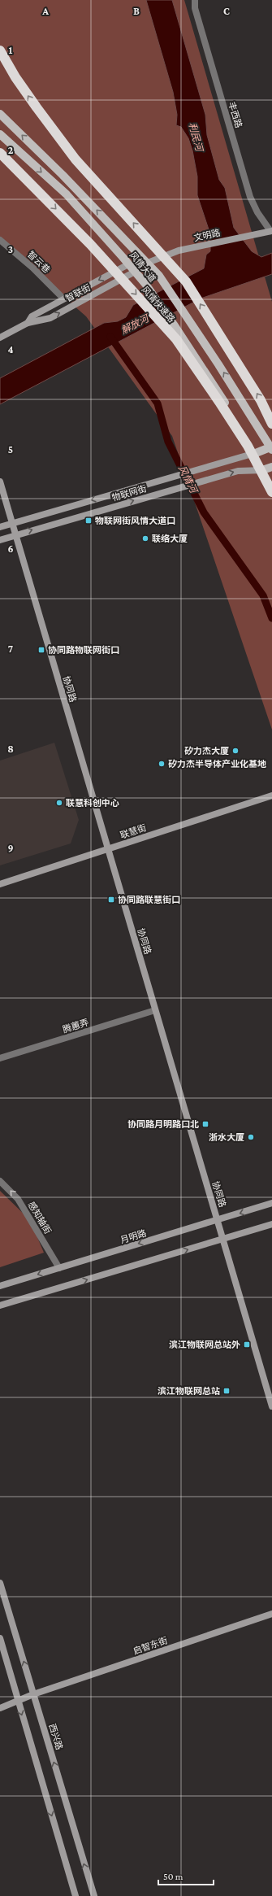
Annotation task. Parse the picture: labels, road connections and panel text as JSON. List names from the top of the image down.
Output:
{
  "streets": {
    "highway": ["风情快速路"],
    "main road": ["风情大道"],
    "street": [
      "丰西路",
      "文明路",
      "智云巷",
      "智联街",
      "物联网街",
      "协同路",
      "联慧街",
      "腾蕙弄",
      "感知轴街",
      "月明路",
      "启智东街",
      "西兴路"
    ]
  },
  "crossings": [
    ["丰西路", "文明路"],
    ["文明路", "风情大道"],
    ["智云巷", "智联街"],
    ["风情大道", "智联街"],
    ["风情大道", "物联网街"],
    ["物联网街", "协同路"],
    ["协同路", "联慧街"],
    ["协同路", "腾蕙弄"],
    ["协同路", "月明路"],
    ["感知轴街", "月明路"],
    ["启智东街", "西兴路"]
  ],
  "one_way": ["感知轴街"],
  "water": ["利民河", "解放河", "风情河"],
  "places": {
    "transit": [
      "物联网街风情大道口",
      "协同路物联网街口",
      "协同路联慧街口",
      "协同路月明路口北",
      "滨江物联网总站外",
      "滨江物联网总站"
    ],
    "other": [
      "联络大厦",
      "矽力杰大厦",
      "矽力杰半导体产业化基地",
      "联慧科创中心",
      "浙水大厦"
    ]
  },
  "scale_bar": "50 m",
  "grid": {
    "columns": ["A", "B", "C"],
    "rows": [
      "1",
      "2",
      "3",
      "4",
      "5",
      "6",
      "7",
      "8",
      "9"
    ]
  }
}
